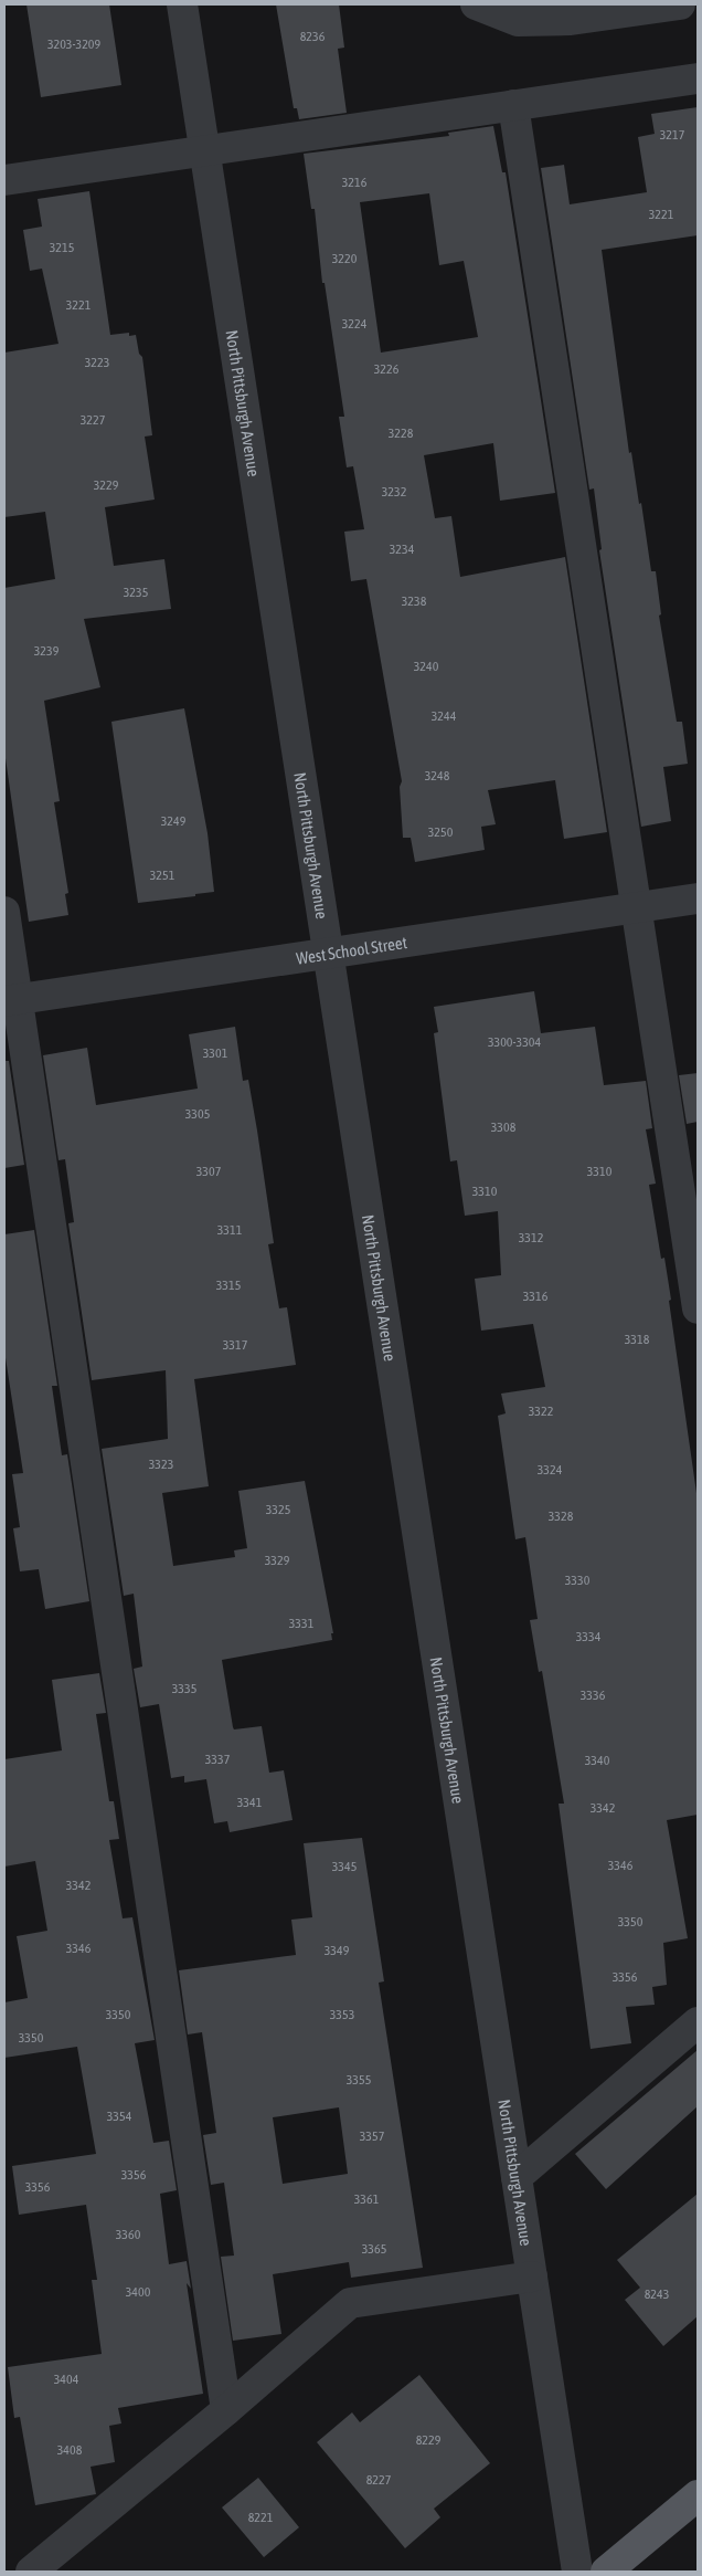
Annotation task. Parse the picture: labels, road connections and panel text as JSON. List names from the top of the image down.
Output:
{
  "streets": {
    "street": ["North Pittsburgh Avenue", "West School Street"]
  },
  "crossings": [
    ["North Pittsburgh Avenue", "West School Street"]
  ],
  "house_numbers": [
    "8236",
    "3203-3209",
    "3217",
    "3216",
    "3221",
    "3215",
    "3220",
    "3221",
    "3224",
    "3223",
    "3226",
    "3227",
    "3228",
    "3229",
    "3232",
    "3234",
    "3235",
    "3238",
    "3239",
    "3240",
    "3244",
    "3248",
    "3249",
    "3250",
    "3251",
    "3300-3304",
    "3301",
    "3305",
    "3308",
    "3307",
    "3310",
    "3310",
    "3311",
    "3312",
    "3315",
    "3316",
    "3318",
    "3317",
    "3322",
    "3323",
    "3324",
    "3325",
    "3328",
    "3329",
    "3330",
    "3331",
    "3334",
    "3335",
    "3336",
    "3337",
    "3340",
    "3341",
    "3342",
    "3346",
    "3345",
    "3342",
    "3350",
    "3346",
    "3349",
    "3356",
    "3350",
    "3353",
    "3350",
    "3355",
    "3354",
    "3357",
    "3356",
    "3356",
    "3361",
    "3360",
    "3365",
    "3400",
    "8243",
    "3404",
    "8229",
    "3408",
    "8227",
    "8221"
  ]
}
